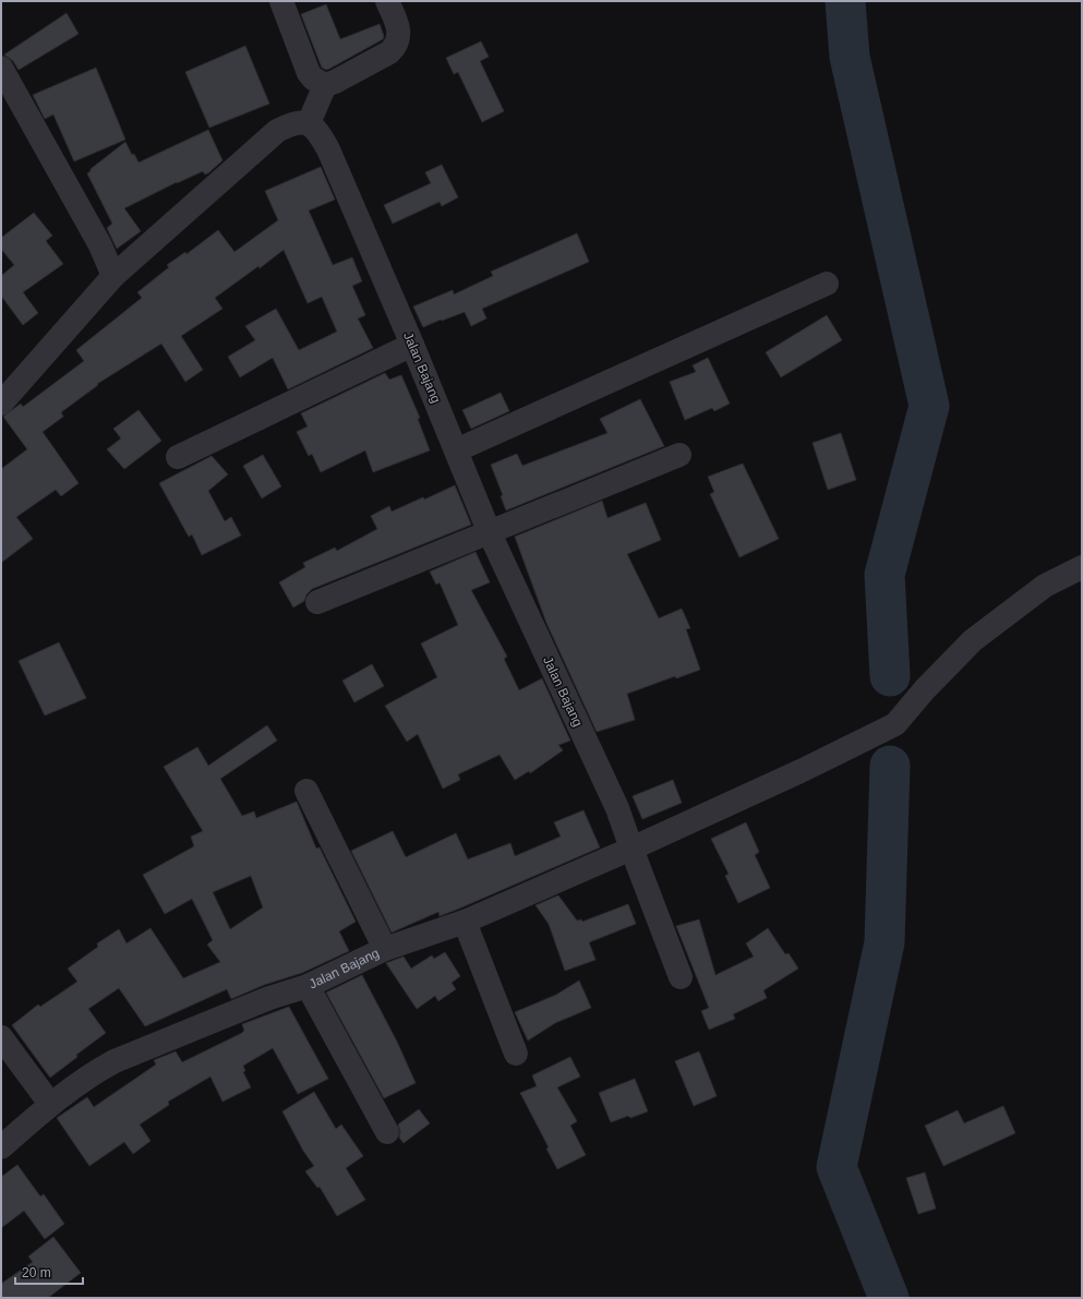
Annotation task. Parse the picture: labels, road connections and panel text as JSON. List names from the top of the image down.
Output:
{
  "streets": {
    "street": ["Jalan Bajang"]
  },
  "scale_bar": "20 m"
}
